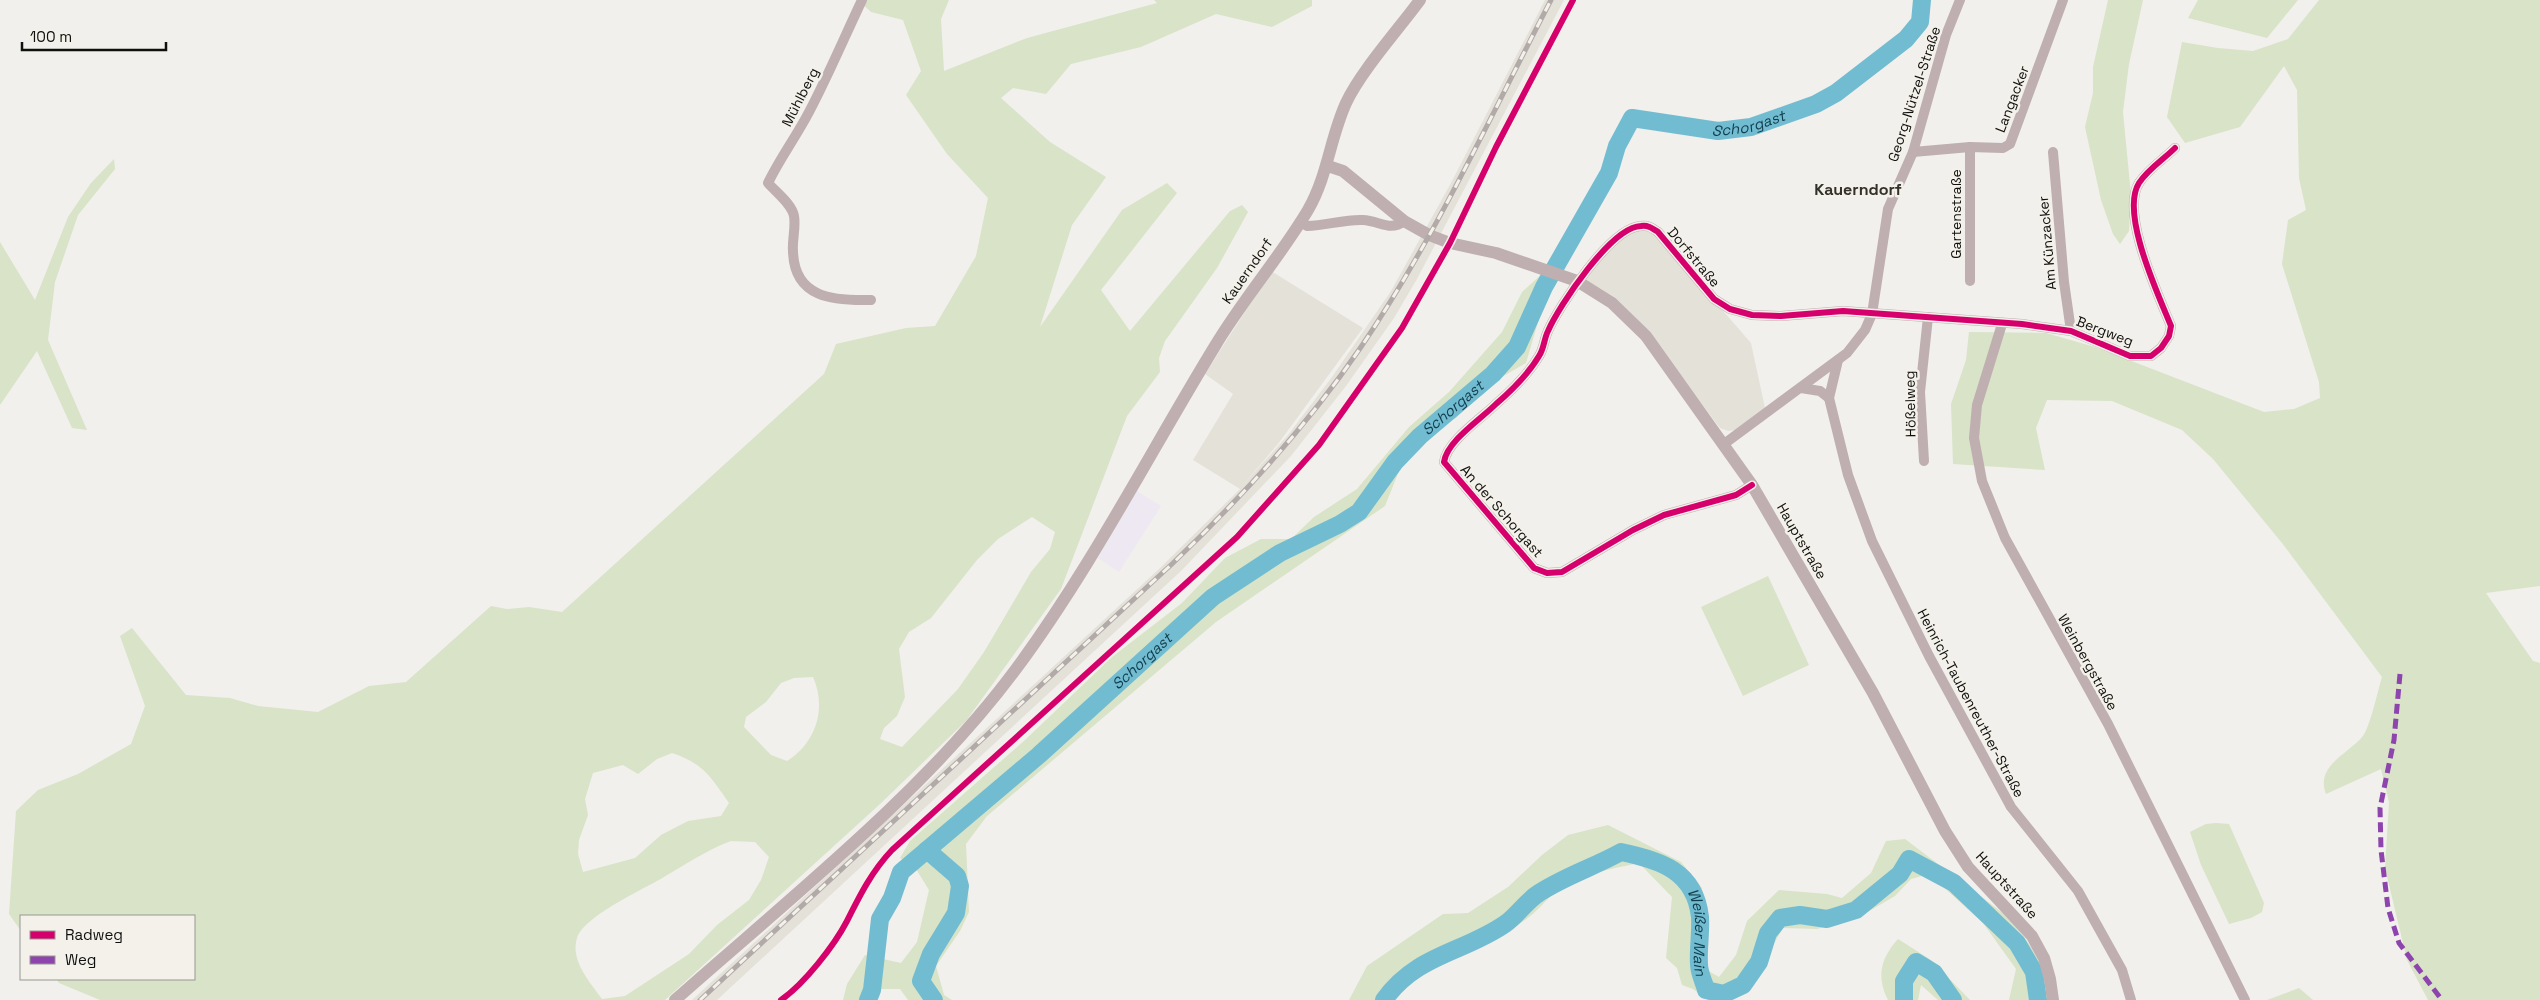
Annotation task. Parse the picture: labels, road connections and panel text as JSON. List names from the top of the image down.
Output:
{
  "streets": {
    "main road": ["Kauerndorf", "Hauptstraße"],
    "street": [
      "Georg-Nützel-Straße",
      "Mühlberg",
      "Langacker",
      "Gartenstraße",
      "Am Künzacker",
      "Dorfstraße",
      "Bergweg",
      "Hößelweg",
      "An der Schorgast",
      "Weinbergstraße",
      "Heinrich-Taubenreuther-Straße"
    ]
  },
  "crossings": [
    ["Georg-Nützel-Straße", "Langacker"],
    ["Georg-Nützel-Straße", "Dorfstraße"],
    ["Georg-Nützel-Straße", "Bergweg"],
    ["Langacker", "Gartenstraße"],
    ["Am Künzacker", "Bergweg"],
    ["Dorfstraße", "Bergweg"],
    ["Dorfstraße", "An der Schorgast"],
    ["Dorfstraße", "Hauptstraße"],
    ["Kauerndorf", "Hauptstraße"],
    ["Bergweg", "Hößelweg"],
    ["Bergweg", "Weinbergstraße"],
    ["An der Schorgast", "Hauptstraße"]
  ],
  "districts": ["Kauerndorf"],
  "water": ["Schorgast", "Weißer Main"],
  "legend": ["Radweg", "Weg"],
  "scale_bar": "100 m"
}
